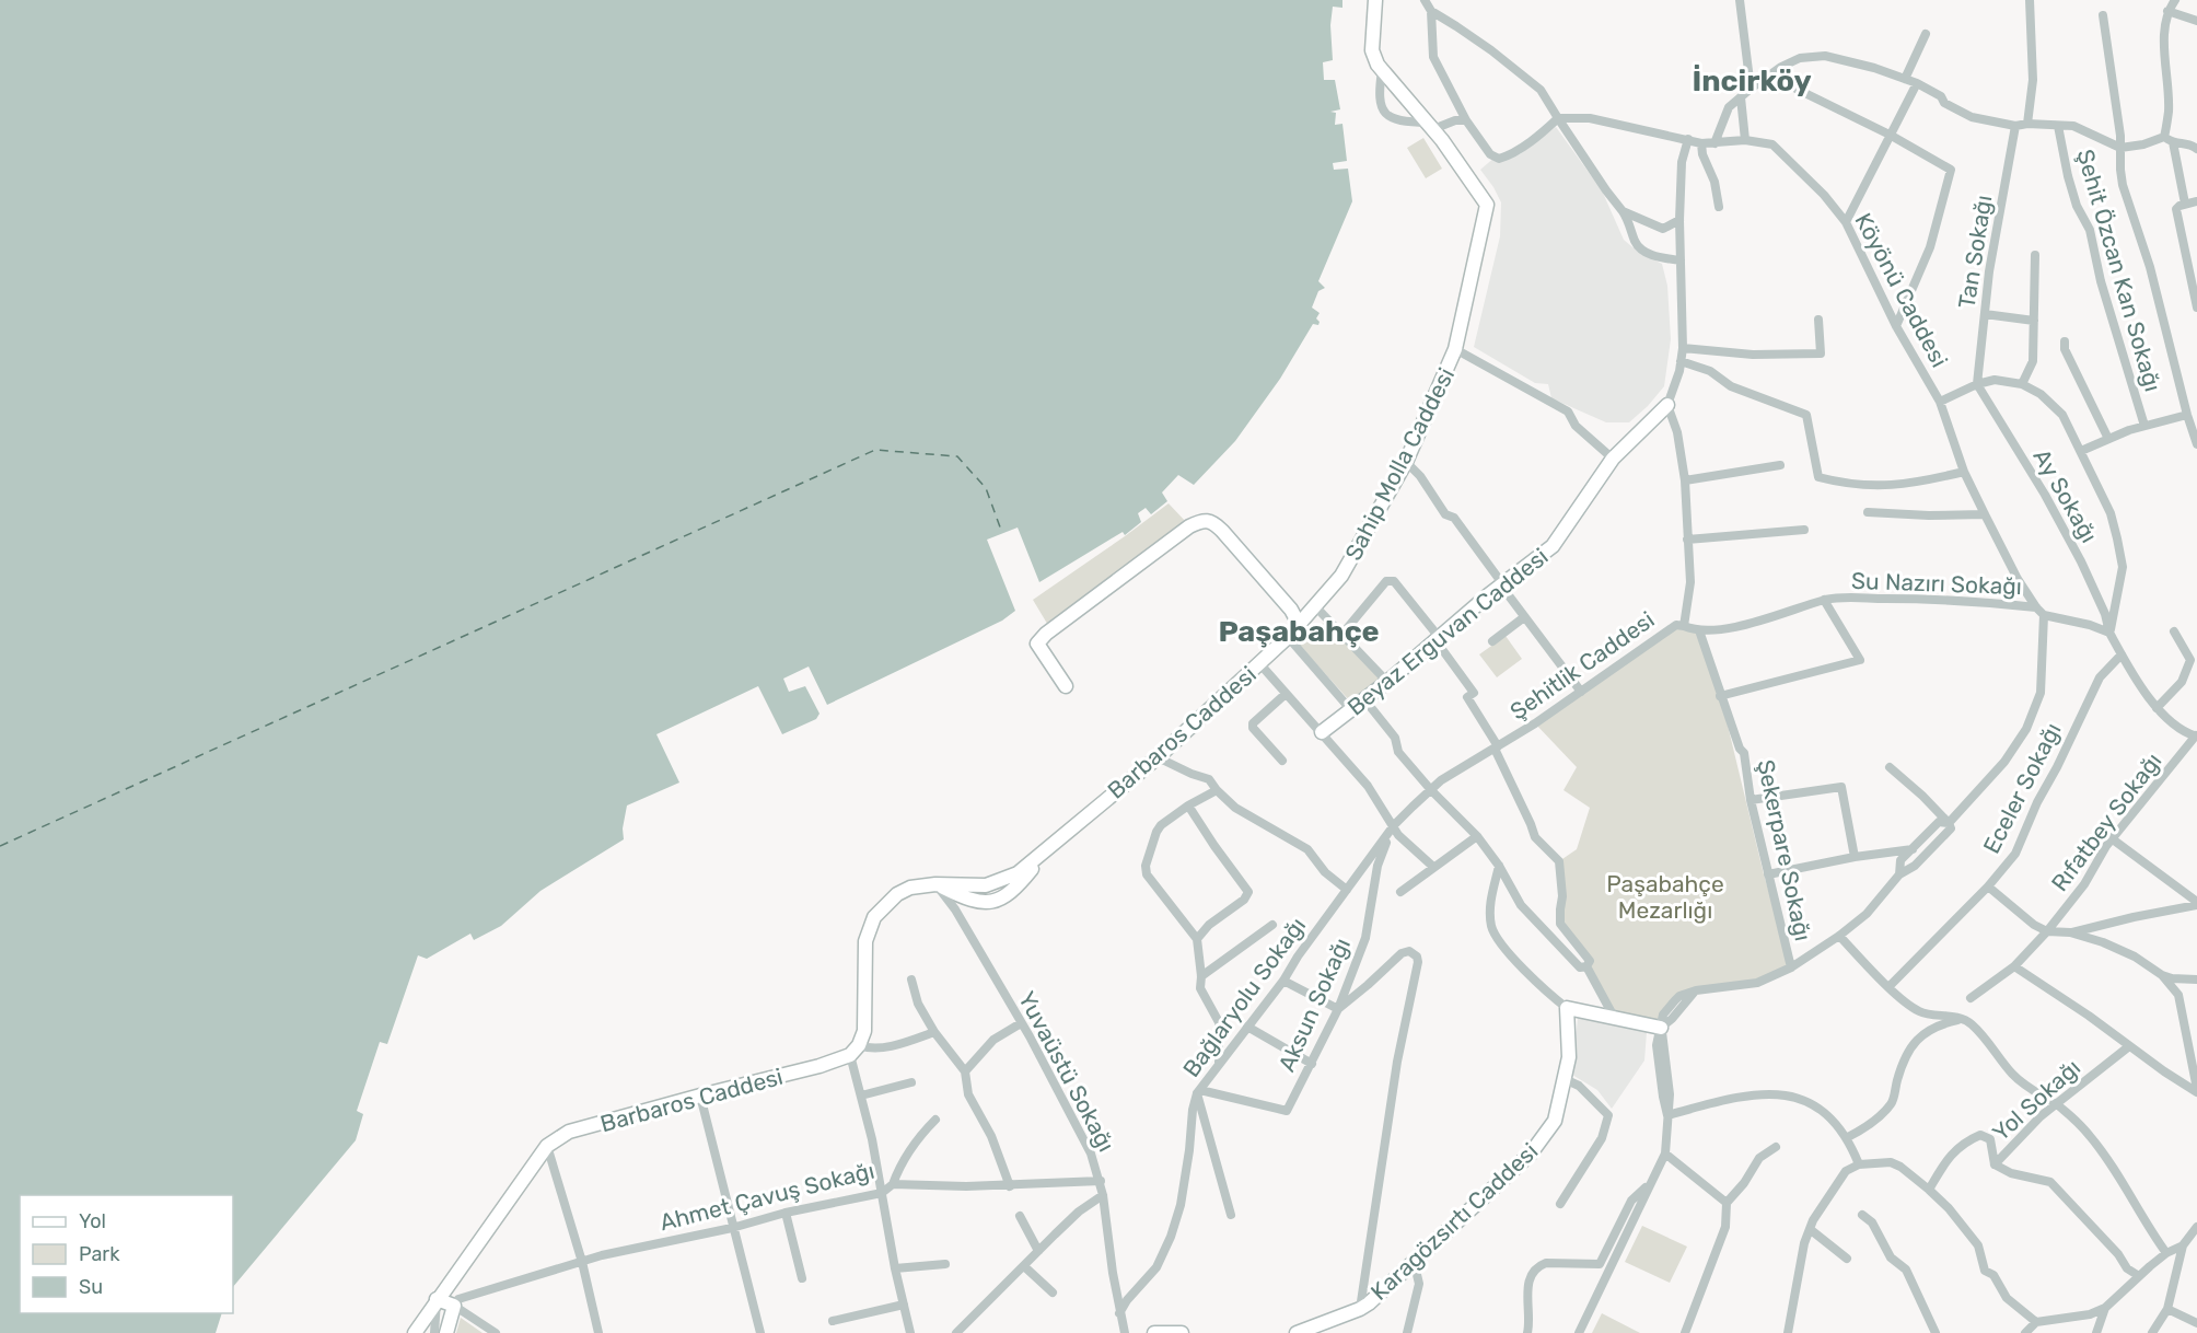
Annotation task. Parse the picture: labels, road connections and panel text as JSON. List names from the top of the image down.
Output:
{
  "streets": {
    "main road": [
      "Sahip Molla Caddesi",
      "Beyaz Erguvan Caddesi",
      "Barbaros Caddesi",
      "Karagözsırtı Caddesi"
    ],
    "street": [
      "Tan Sokağı",
      "Şehit Özcan Kan Sokağı",
      "Köyönü Caddesi",
      "Ay Sokağı",
      "Su Nazırı Sokağı",
      "Şehitlik Caddesi",
      "Eceler Sokağı",
      "Rıfatbey Sokağı",
      "Şekerpare Sokağı",
      "Bağlaryolu Sokağı",
      "Aksun Sokağı",
      "Yuvaüstü Sokağı",
      "Yol Sokağı",
      "Ahmet Çavuş Sokağı"
    ]
  },
  "crossings": [
    ["Tan Sokağı", "Ay Sokağı"],
    ["Köyönü Caddesi", "Su Nazırı Sokağı"],
    ["Sahip Molla Caddesi", "Barbaros Caddesi"],
    ["Ay Sokağı", "Eceler Sokağı"],
    ["Ay Sokağı", "Rıfatbey Sokağı"],
    ["Su Nazırı Sokağı", "Şehitlik Caddesi"],
    ["Su Nazırı Sokağı", "Şekerpare Sokağı"],
    ["Beyaz Erguvan Caddesi", "Şehitlik Caddesi"],
    ["Şehitlik Caddesi", "Bağlaryolu Sokağı"],
    ["Şehitlik Caddesi", "Aksun Sokağı"],
    ["Barbaros Caddesi", "Yuvaüstü Sokağı"],
    ["Bağlaryolu Sokağı", "Aksun Sokağı"],
    ["Bağlaryolu Sokağı", "Yuvaüstü Sokağı"],
    ["Yuvaüstü Sokağı", "Ahmet Çavuş Sokağı"]
  ],
  "districts": ["İncirköy", "Paşabahçe"],
  "parks": ["Paşabahçe Mezarlığı"],
  "legend": ["Yol", "Park", "Su"]
}
